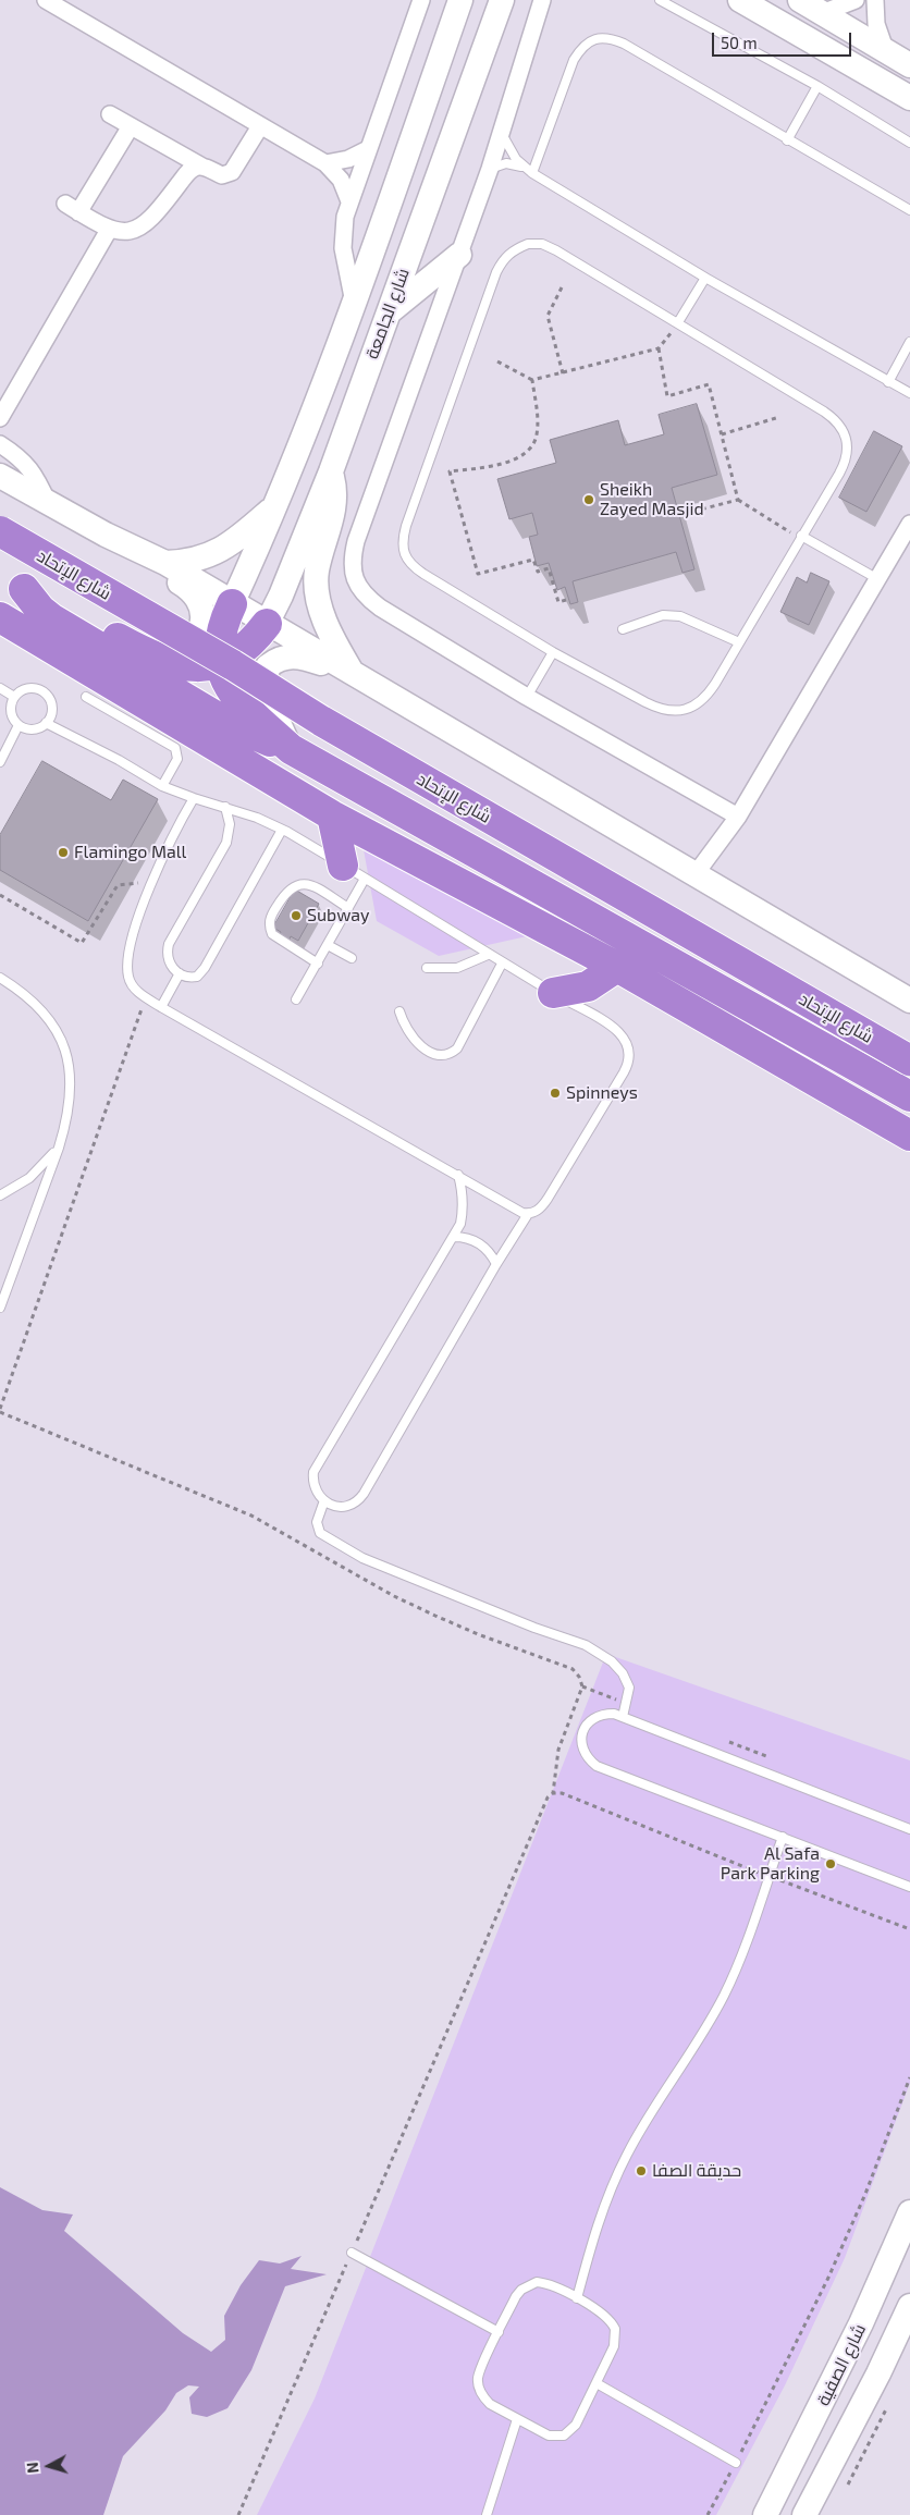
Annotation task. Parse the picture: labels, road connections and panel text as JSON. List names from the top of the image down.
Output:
{
  "streets": {
    "highway": ["شارع الإتحاد"],
    "main road": ["شارع الجامعة", "شارع الصفية"]
  },
  "places": [
    "Sheikh Zayed Masjid",
    "Flamingo Mall",
    "Subway",
    "Spinneys",
    "Al Safa Park Parking",
    "حديقة الصفا"
  ],
  "scale_bar": "50 m",
  "north": "left"
}
